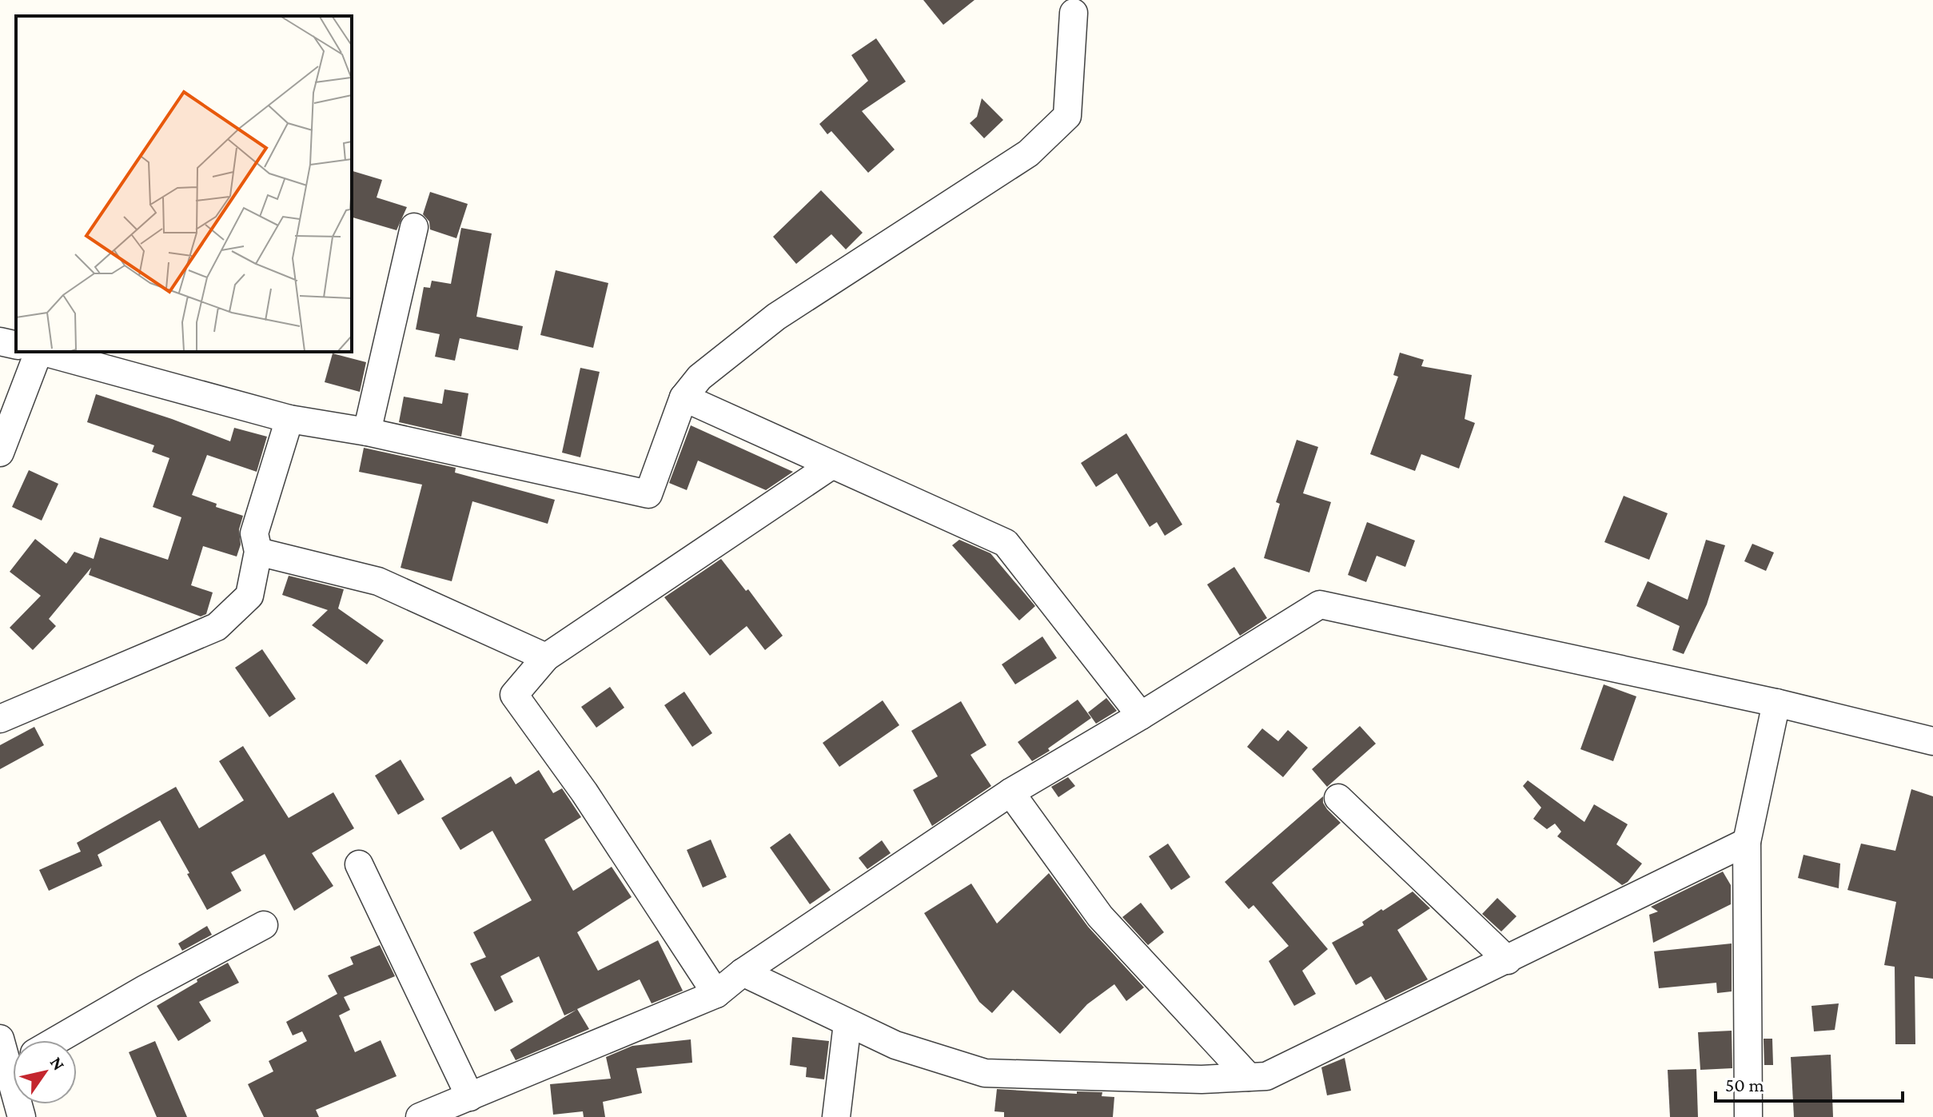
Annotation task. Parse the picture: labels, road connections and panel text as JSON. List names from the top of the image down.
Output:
{
  "scale_bar": "50 m",
  "north": "top right"
}
